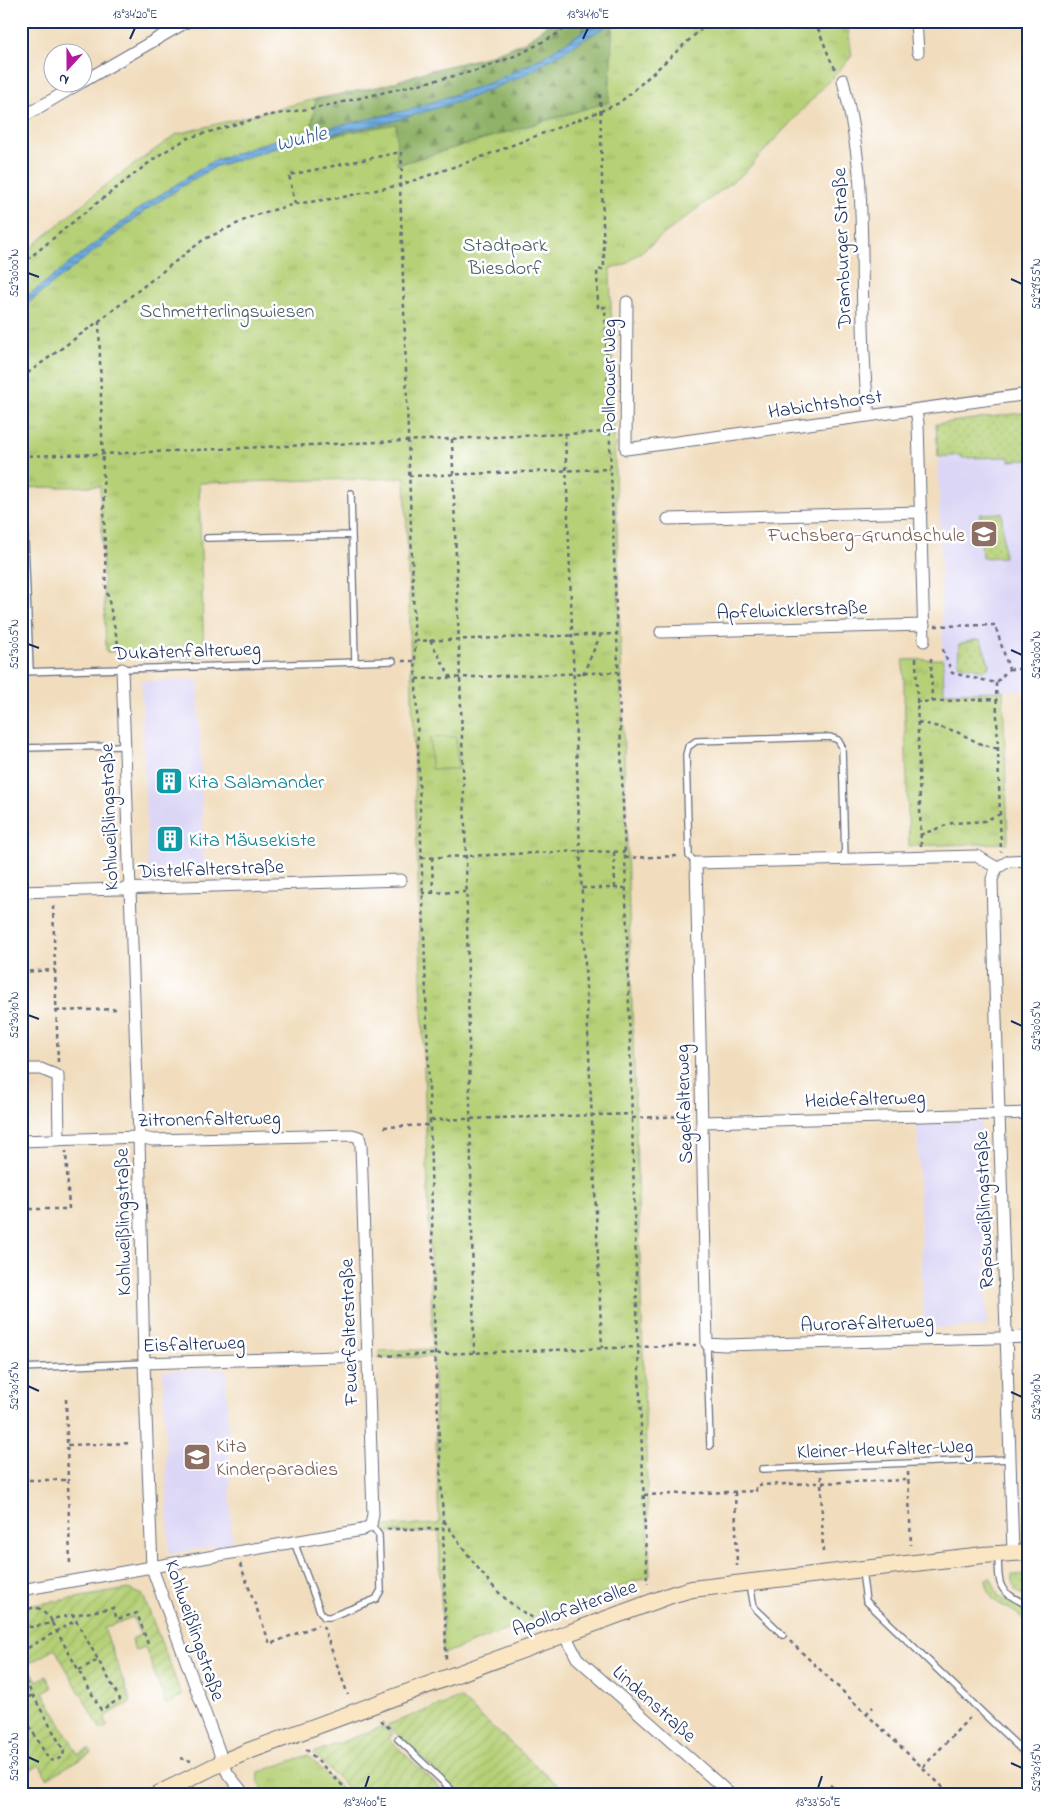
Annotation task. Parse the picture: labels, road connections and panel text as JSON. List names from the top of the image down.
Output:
{
  "streets": {
    "street": [
      "Dramburger Straße",
      "Pollnower Weg",
      "Habichtshorst",
      "Apfelwicklerstraße",
      "Kohlweißlingstraße",
      "Distelfalterstraße",
      "Heidefalterweg",
      "Segelfalterweg",
      "Zitronenfalterweg",
      "Rapsweißlingstraße",
      "Aurorafalterweg",
      "Feuerfalterstraße",
      "Eisfalterweg",
      "Apollofalterallee",
      "Lindenstraße"
    ],
    "lane": ["Dukatenfalterweg", "Kleiner-Heufalter-Weg"]
  },
  "crossings": [
    ["Dramburger Straße", "Habichtshorst"],
    ["Pollnower Weg", "Habichtshorst"],
    ["Dukatenfalterweg", "Kohlweißlingstraße"],
    ["Kohlweißlingstraße", "Distelfalterstraße"],
    ["Kohlweißlingstraße", "Zitronenfalterweg"],
    ["Kohlweißlingstraße", "Eisfalterweg"],
    ["Kohlweißlingstraße", "Apollofalterallee"],
    ["Heidefalterweg", "Segelfalterweg"],
    ["Heidefalterweg", "Rapsweißlingstraße"],
    ["Segelfalterweg", "Aurorafalterweg"],
    ["Zitronenfalterweg", "Feuerfalterstraße"],
    ["Rapsweißlingstraße", "Aurorafalterweg"],
    ["Rapsweißlingstraße", "Kleiner-Heufalter-Weg"],
    ["Rapsweißlingstraße", "Apollofalterallee"],
    ["Feuerfalterstraße", "Eisfalterweg"],
    ["Apollofalterallee", "Lindenstraße"]
  ],
  "water": ["Wuhle"],
  "parks": ["Stadtpark Biesdorf", "Schmetterlingswiesen"],
  "places": {
    "school or university": ["Fuchsberg-Grundschule", "Kita Kinderparadies"],
    "building": ["Kita Salamander", "Kita Mäusekiste"]
  },
  "north": "bottom",
  "coordinates": [
    "13°34'20\"E",
    "13°34'10\"E",
    "52°30'00\"N",
    "52°29'55\"N",
    "52°30'05\"N",
    "52°30'10\"N",
    "52°30'15\"N",
    "52°30'20\"N",
    "13°34'00\"E",
    "13°33'50\"E"
  ]
}
